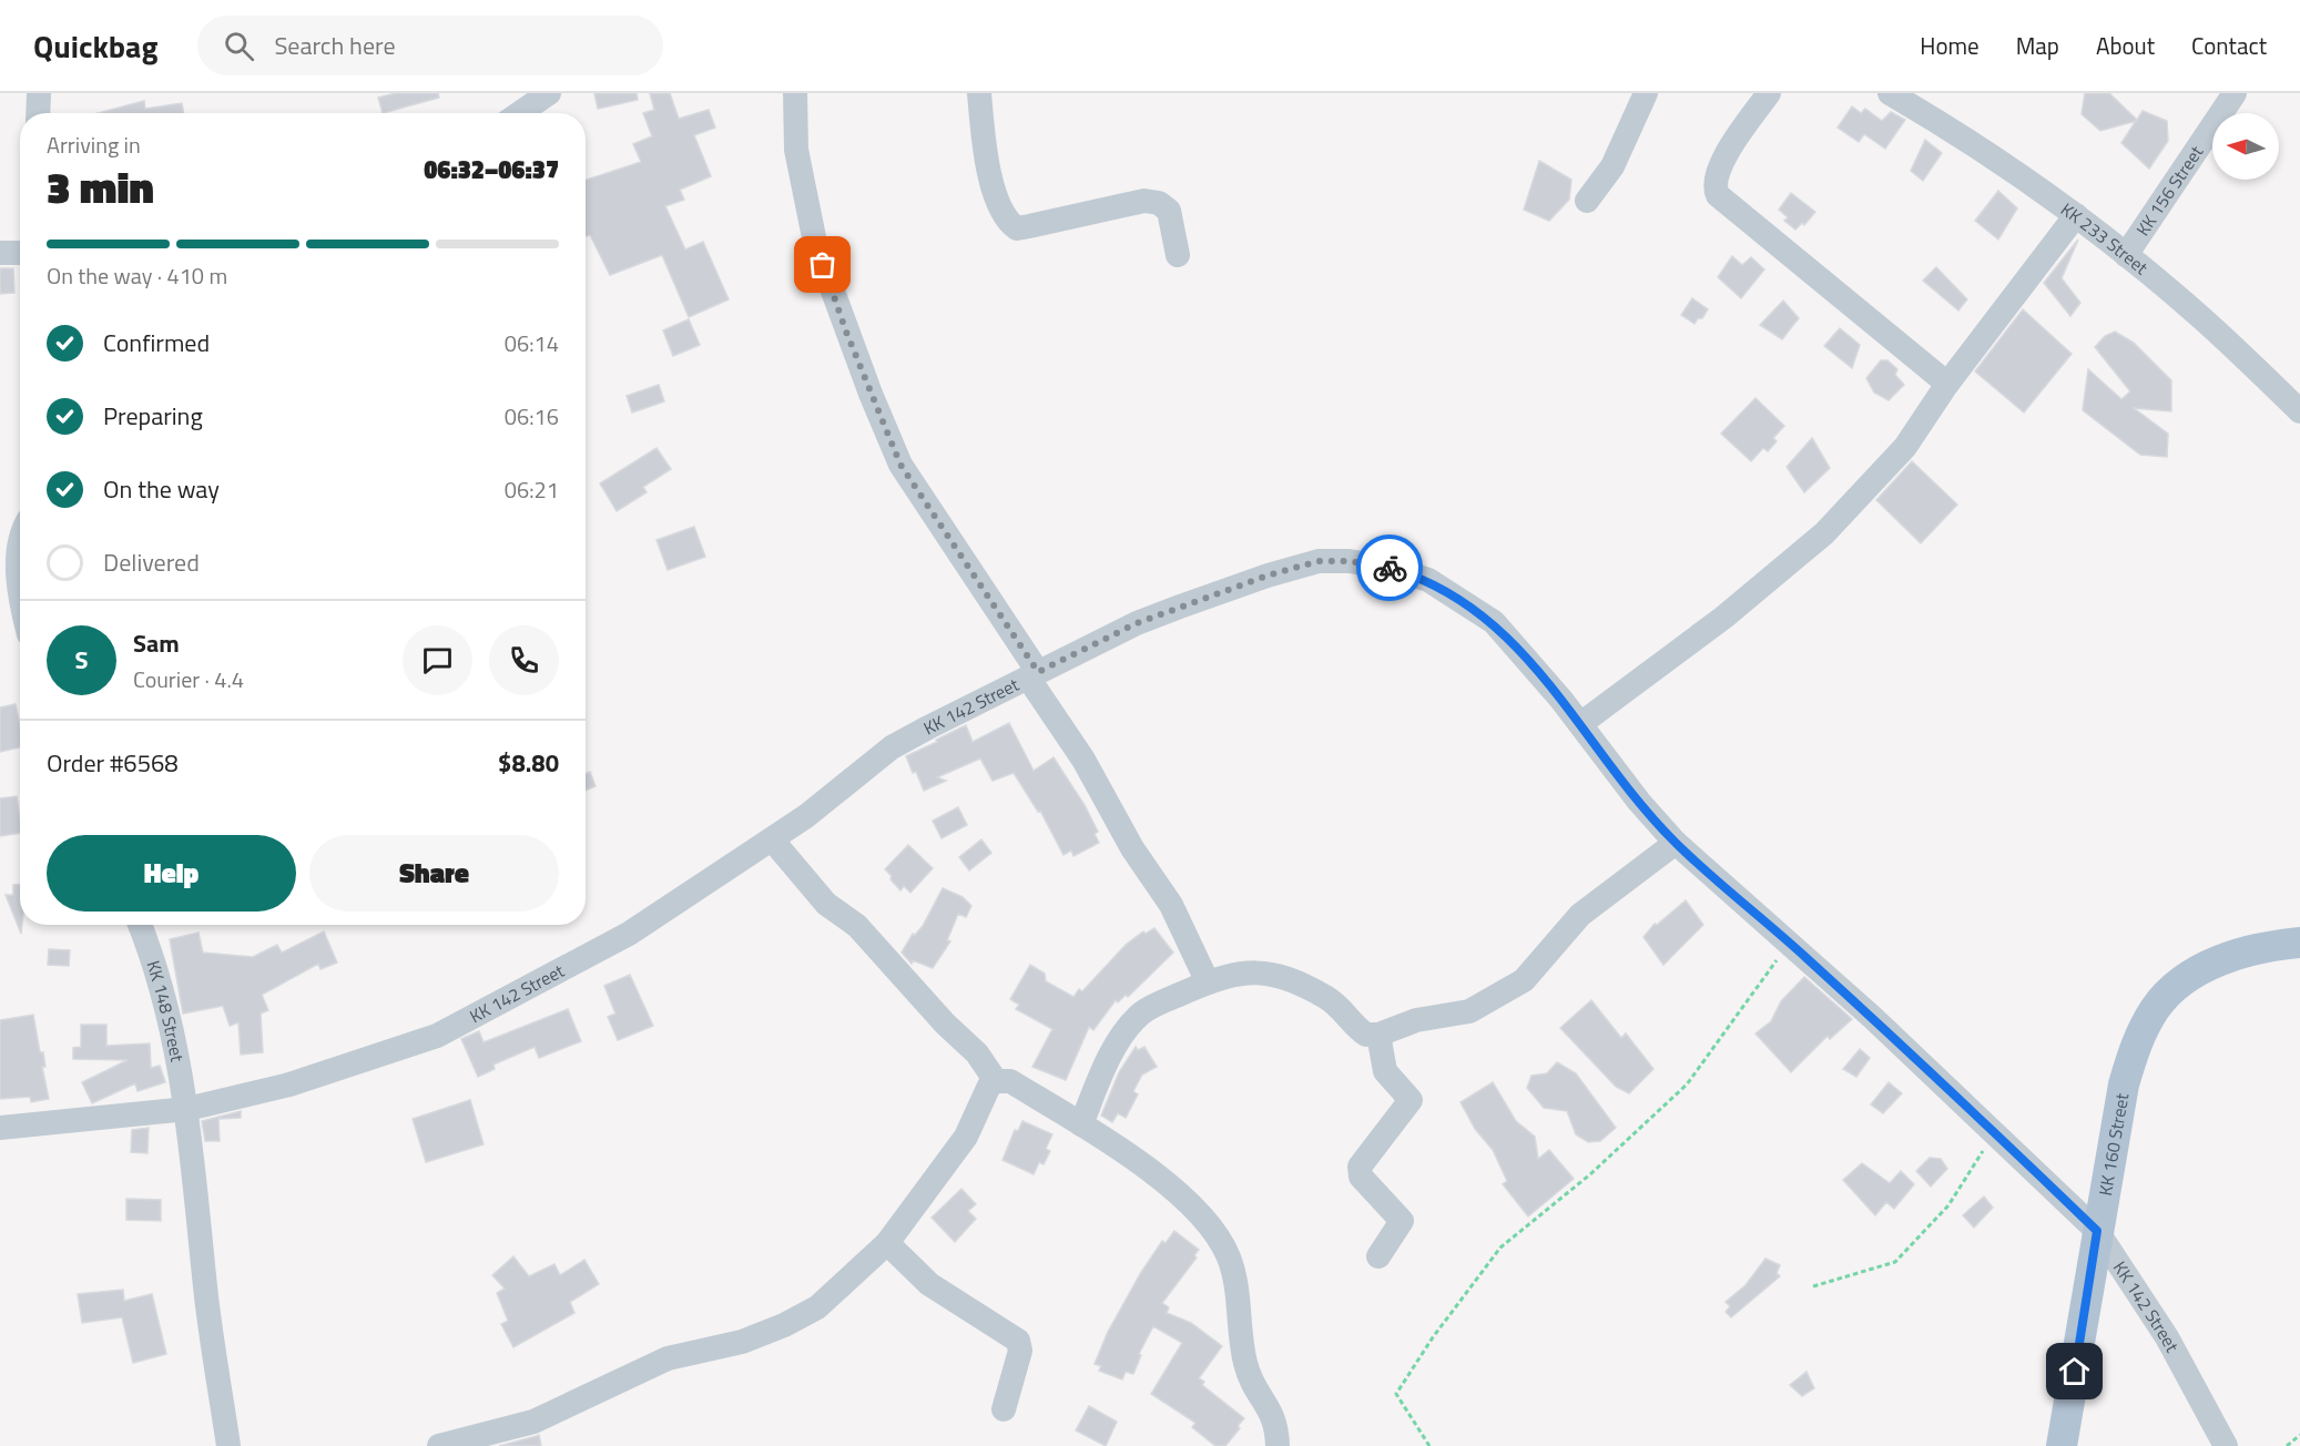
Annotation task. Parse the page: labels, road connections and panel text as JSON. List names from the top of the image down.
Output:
{
  "streets": {
    "main road": ["KK 160 Street"],
    "street": [
      "KK 156 Street",
      "KK 233 Street",
      "KK 142 Street",
      "KK 148 Street"
    ]
  },
  "crossings": [
    ["KK 156 Street", "KK 233 Street"],
    ["KK 142 Street", "KK 148 Street"],
    ["KK 142 Street", "KK 160 Street"]
  ],
  "north": "left",
  "page": {
    "header": "Quickbag",
    "search": "Search here",
    "nav": [
      "Home",
      "Map",
      "About",
      "Contact"
    ],
    "heading": ["3 min", "Arriving in", "06:32–06:37"],
    "panel": [
      "Sam",
      "Courier · 4.4",
      "Order #6568",
      "$8.80"
    ],
    "bar": "On the way · 410 m",
    "list": [
      ["Confirmed", "06:14"],
      ["Preparing", "06:16"],
      ["On the way", "06:21"],
      "Delivered"
    ],
    "round": "S",
    "buttons": ["Help", "Share"]
  }
}
